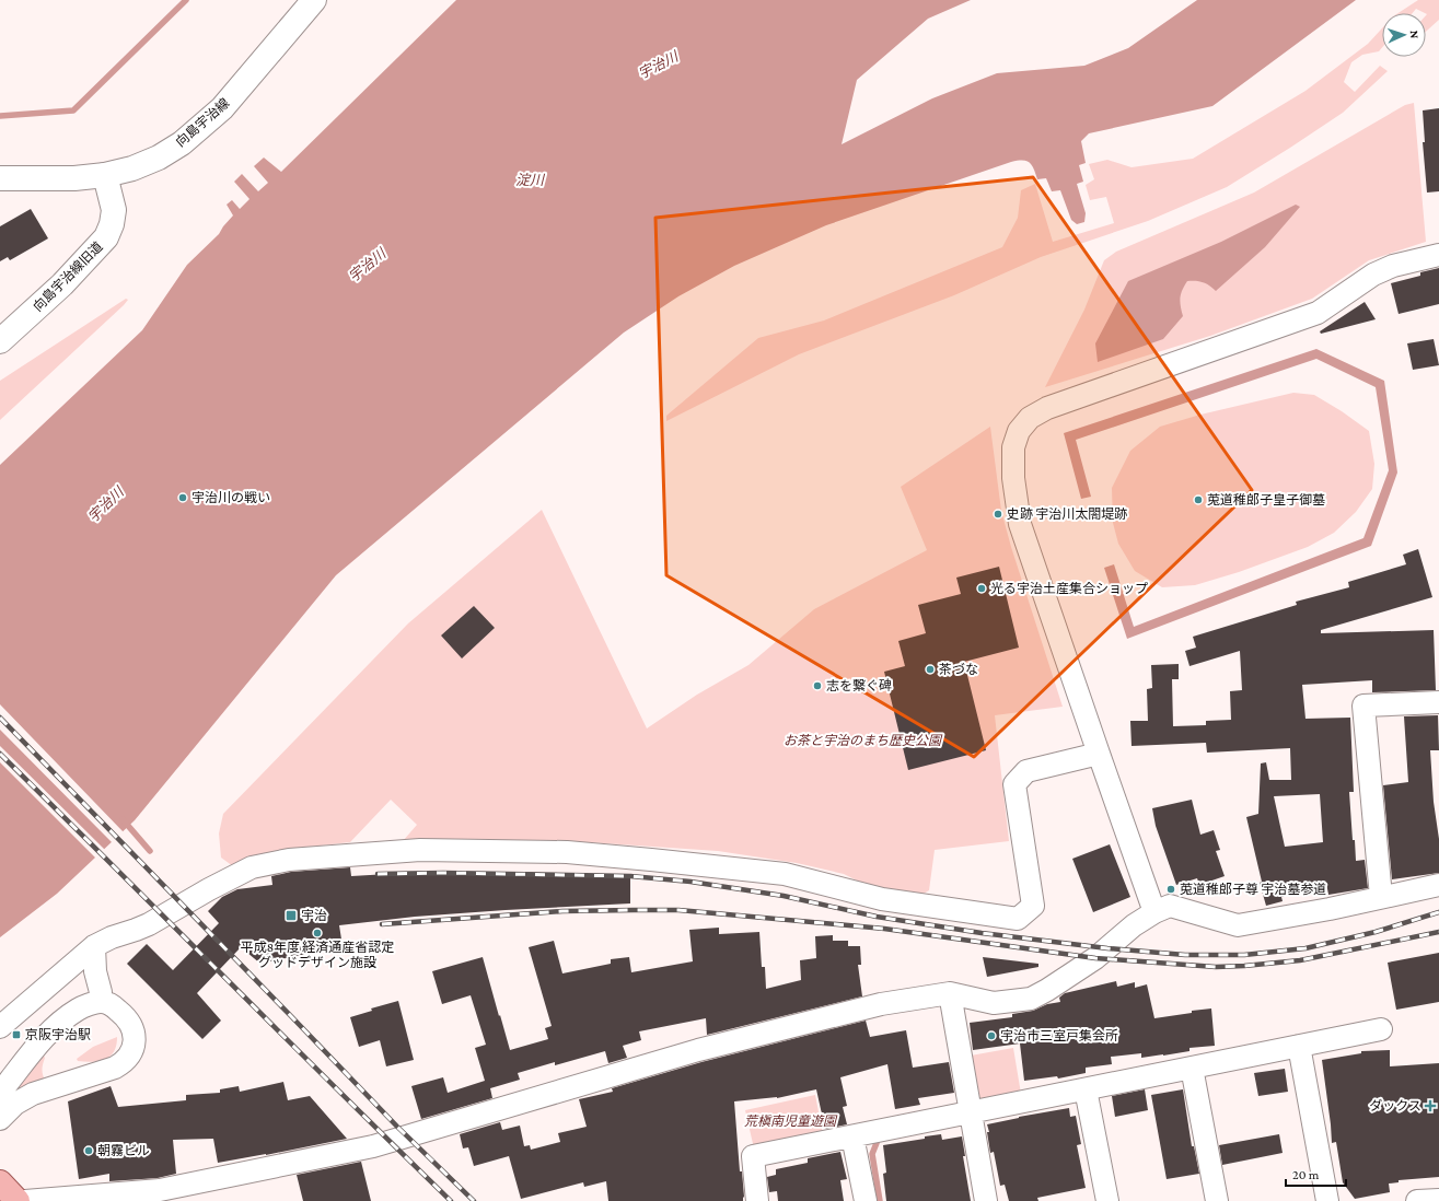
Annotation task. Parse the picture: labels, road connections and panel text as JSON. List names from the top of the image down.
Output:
{
  "streets": {
    "main road": ["向島宇治線", "向島宇治線旧道"]
  },
  "crossings": [
    ["向島宇治線", "向島宇治線旧道"]
  ],
  "water": ["宇治川", "淀川"],
  "parks": ["お茶と宇治のまち歴史公園", "荒槇南児童遊園"],
  "places": {
    "other": [
      "宇治川の戦い",
      "莵道稚郎子皇子御墓",
      "史跡 宇治川太閤堤跡",
      "光る宇治土産集合ショップ",
      "茶づな",
      "志を繋ぐ碑",
      "莵道稚郎子尊 宇治墓参道",
      "平成8年度 経済通産省認定 グッドデザイン施設",
      "宇治市三室戸集会所",
      "朝霧ビル"
    ],
    "transit": ["宇治", "京阪宇治駅"],
    "health": ["ダックス"]
  },
  "scale_bar": "20 m",
  "north": "right"
}
